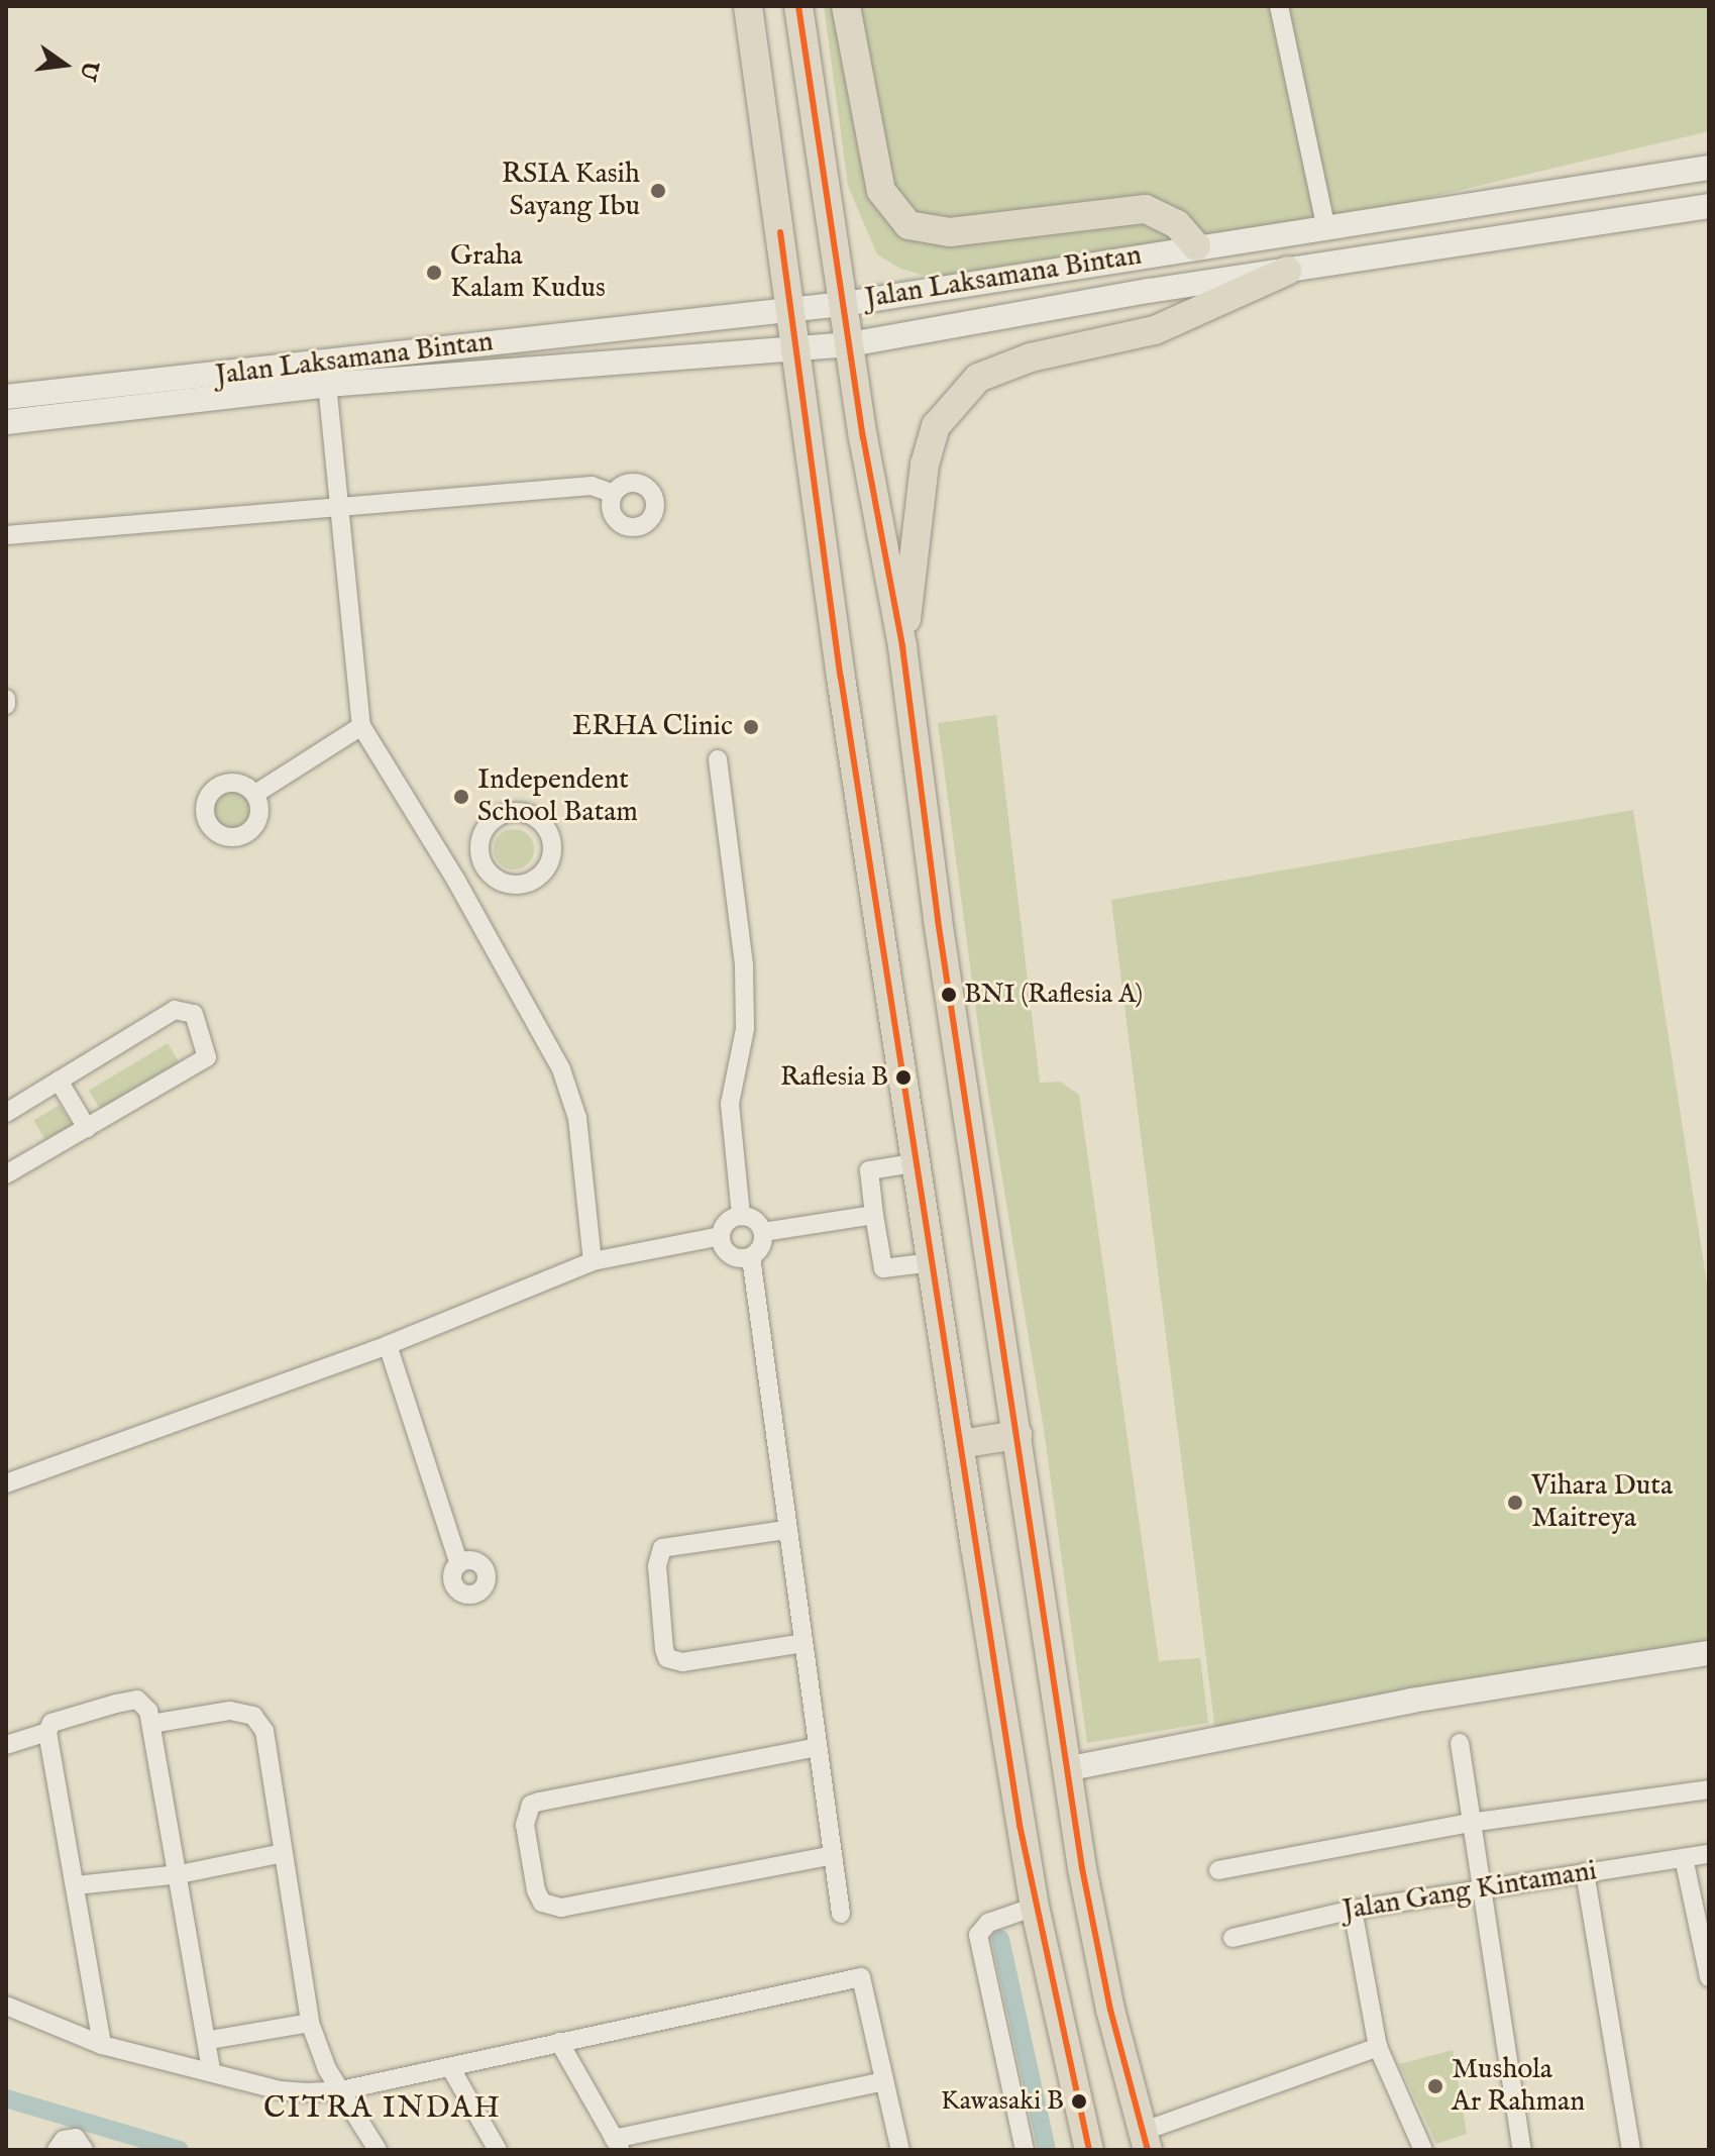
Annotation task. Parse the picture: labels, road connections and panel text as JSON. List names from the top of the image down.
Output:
{
  "streets": {
    "main road": ["Jalan Laksamana Bintan"],
    "street": ["Jalan Gang Kintamani"]
  },
  "districts": ["CITRA INDAH"],
  "places": [
    "RSIA Kasih Sayang Ibu",
    "Graha Kalam Kudus",
    "ERHA Clinic",
    "Independent School Batam",
    "BNI (Raflesia A)",
    "Raflesia B",
    "Vihara Duta Maitreya",
    "Mushola Ar Rahman",
    "Kawasaki B"
  ],
  "north": "right"
}
